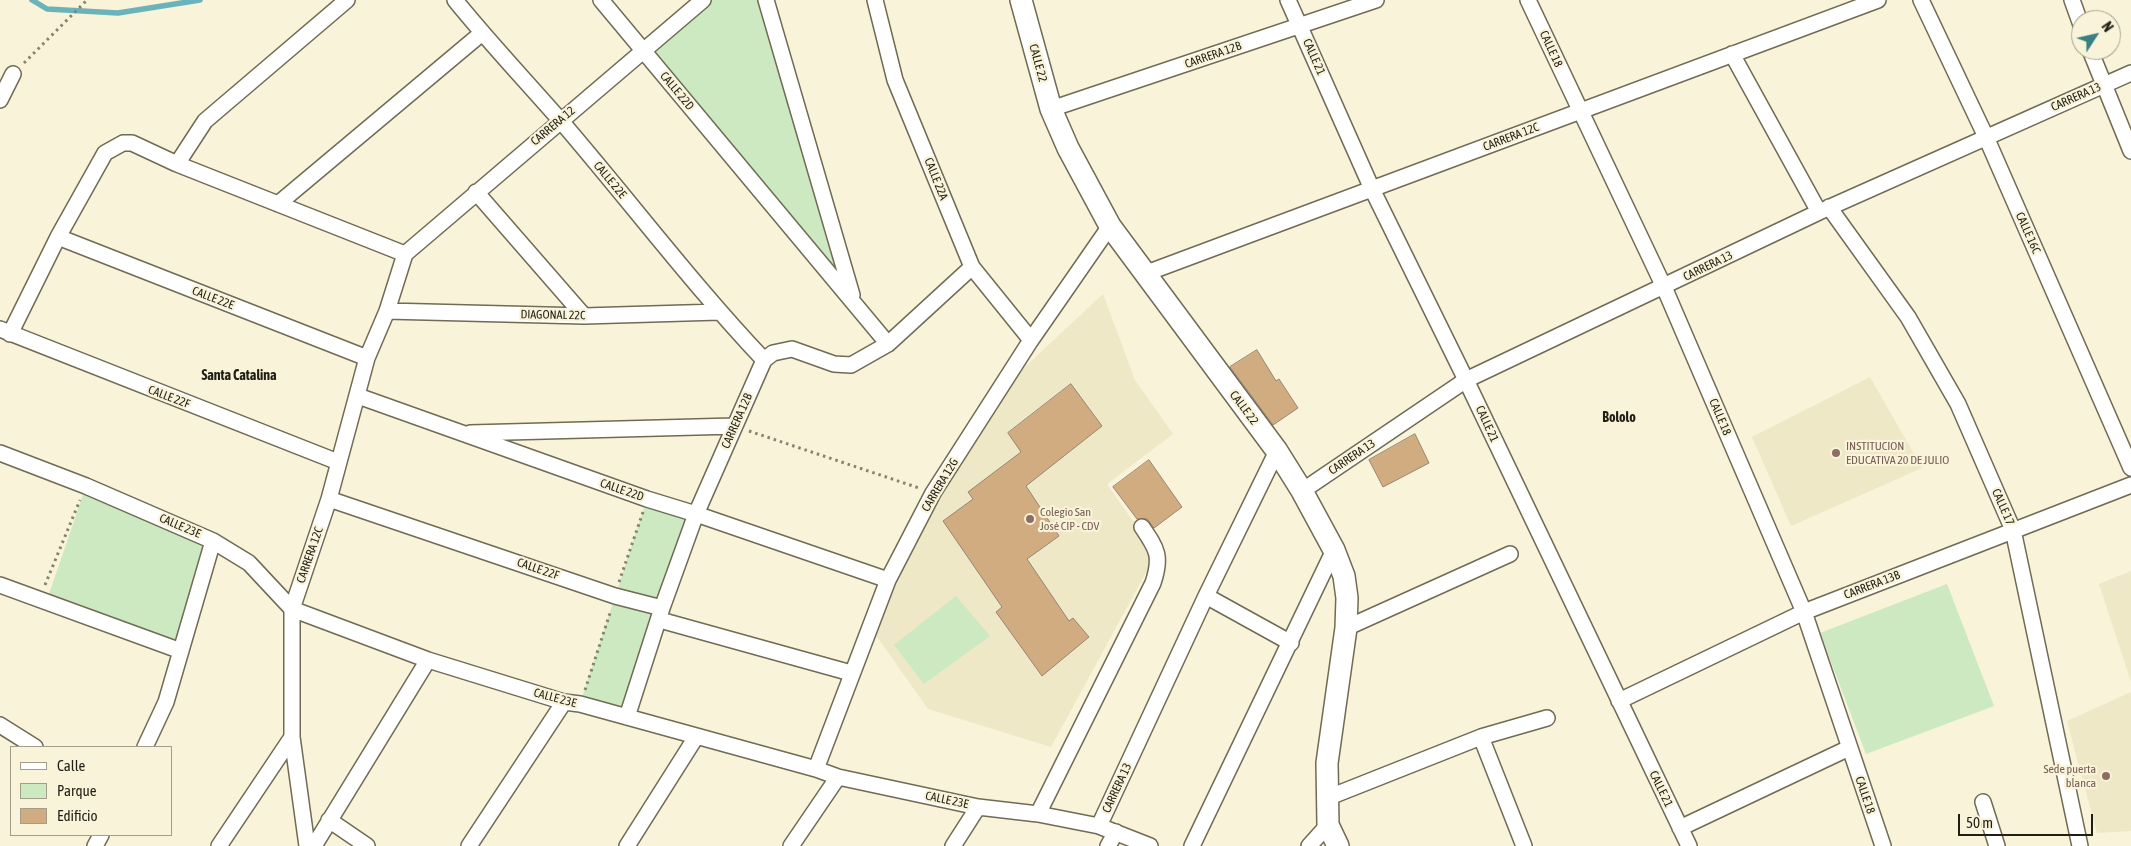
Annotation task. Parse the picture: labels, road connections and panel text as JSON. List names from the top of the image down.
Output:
{
  "streets": {
    "street": [
      "CALLE 18",
      "CARRERA 12B",
      "CALLE 21",
      "CALLE 22",
      "CALLE 22D",
      "CARRERA 13",
      "CARRERA 12",
      "CARRERA 12C",
      "CALLE 22A",
      "CALLE 22E",
      "CALLE 16C",
      "DIAGONAL 22C",
      "CALLE 22F",
      "CARRERA 12G",
      "CALLE 17",
      "CALLE 23E",
      "CARRERA 13B"
    ]
  },
  "crossings": [
    ["CALLE 18", "CARRERA 13"],
    ["CALLE 18", "CARRERA 12C"],
    ["CALLE 18", "CARRERA 13B"],
    ["CARRERA 12B", "CALLE 21"],
    ["CARRERA 12B", "CALLE 22"],
    ["CARRERA 12B", "CALLE 22D"],
    ["CARRERA 12B", "CALLE 22E"],
    ["CARRERA 12B", "CALLE 22F"],
    ["CARRERA 12B", "CALLE 23E"],
    ["CALLE 21", "CARRERA 13"],
    ["CALLE 21", "CARRERA 12C"],
    ["CALLE 21", "CARRERA 13B"],
    ["CALLE 22", "CARRERA 13"],
    ["CALLE 22", "CARRERA 12C"],
    ["CALLE 22", "CARRERA 12G"],
    ["CALLE 22D", "CARRERA 12"],
    ["CALLE 22D", "CARRERA 12C"],
    ["CALLE 22D", "CARRERA 12G"],
    ["CARRERA 13", "CALLE 16C"],
    ["CARRERA 13", "CALLE 17"],
    ["CARRERA 13", "CALLE 23E"],
    ["CARRERA 12", "CARRERA 12C"],
    ["CARRERA 12", "CALLE 22E"],
    ["CARRERA 12C", "CALLE 22E"],
    ["CARRERA 12C", "DIAGONAL 22C"],
    ["CARRERA 12C", "CALLE 22F"],
    ["CARRERA 12C", "CALLE 17"],
    ["CARRERA 12C", "CALLE 23E"],
    ["CALLE 22A", "CARRERA 12G"],
    ["CALLE 22E", "DIAGONAL 22C"],
    ["CARRERA 12G", "CALLE 23E"],
    ["CALLE 17", "CARRERA 13B"]
  ],
  "districts": ["Santa Catalina", "Bololo"],
  "places": ["INSTITUCION EDUCATIVA 20 DE JULIO", "Colegio San José CIP - CDV", "Sede puerta blanca"],
  "legend": ["Calle", "Parque", "Edificio"],
  "scale_bar": "50 m",
  "north": "top right"
}
